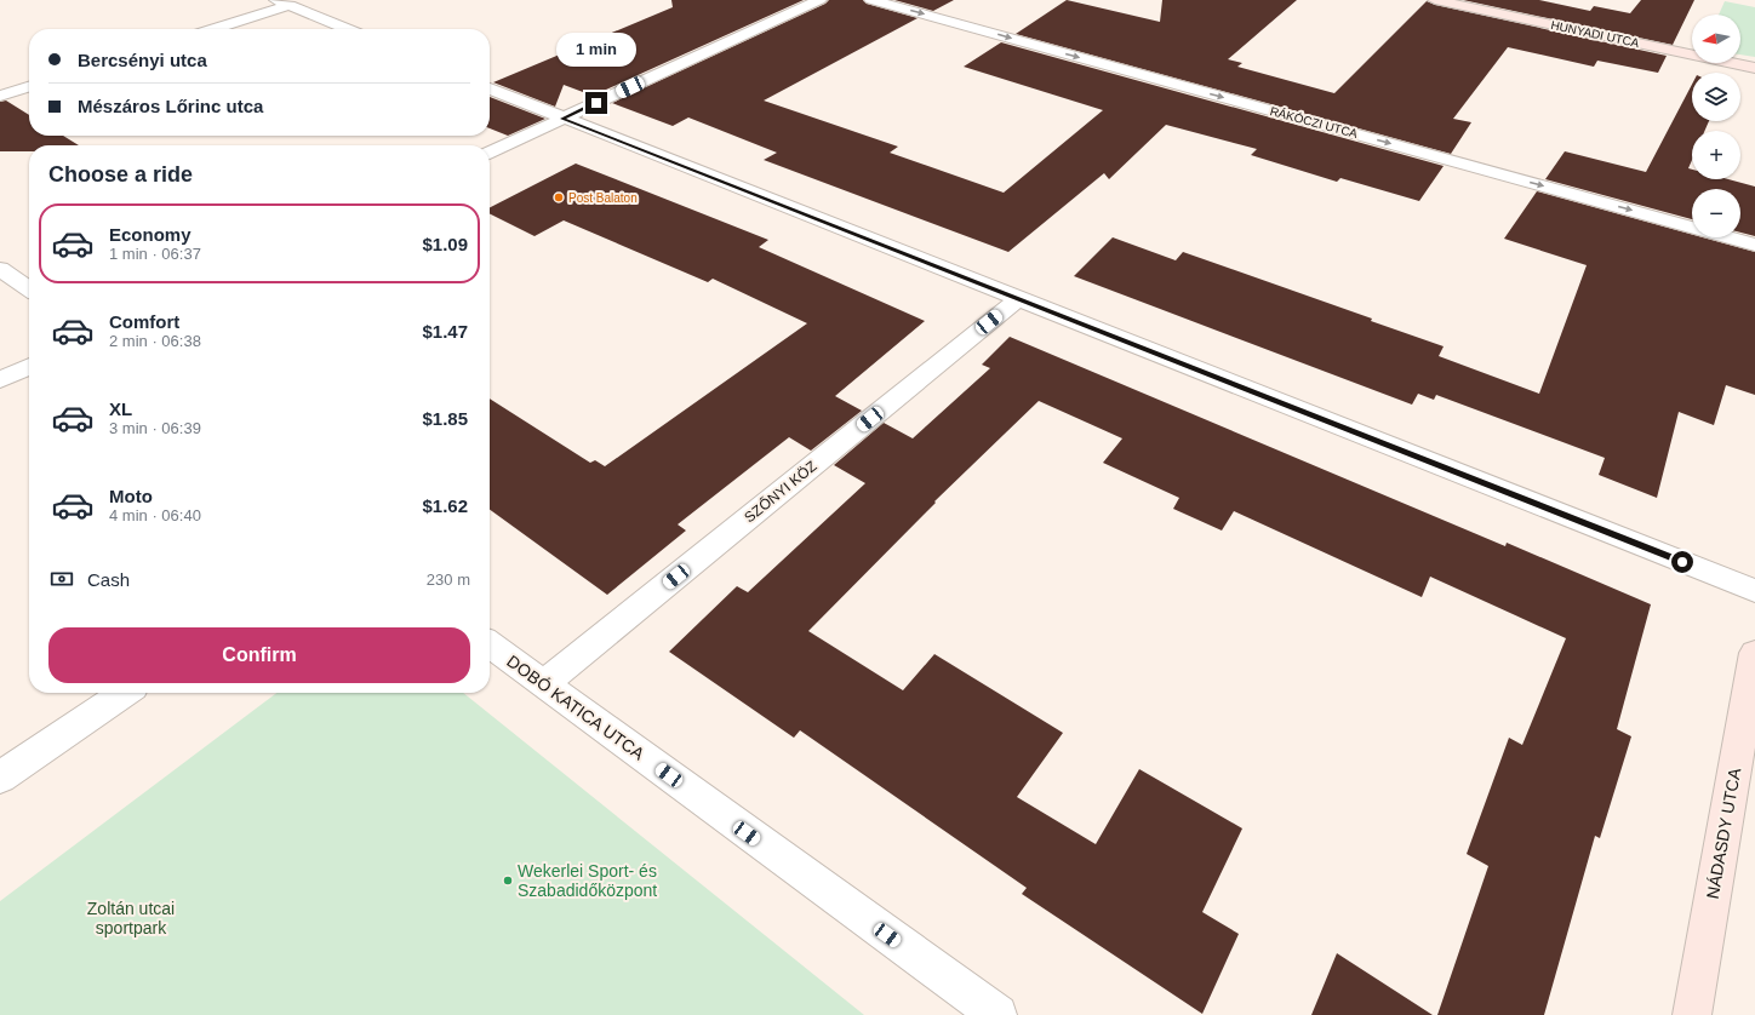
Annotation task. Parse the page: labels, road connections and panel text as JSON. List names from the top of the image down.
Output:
{
  "streets": {
    "street": [
      "HUNYADI UTCA",
      "RÁKÓCZI UTCA",
      "SZŐNYI KÖZ",
      "DOBÓ KATICA UTCA",
      "NÁDASDY UTCA"
    ]
  },
  "crossings": [
    ["SZŐNYI KÖZ", "DOBÓ KATICA UTCA"]
  ],
  "one_way": ["RÁKÓCZI UTCA"],
  "parks": ["Zoltán utcai sportpark"],
  "places": ["Post Balaton", "Wekerlei Sport- és Szabadidőközpont"],
  "north": "left",
  "page": {
    "map_buttons": ["+", "−"],
    "banner": ["Bercsényi utca", "Mészáros Lőrinc utca"],
    "bubble": "1 min",
    "heading": "Choose a ride",
    "list": [
      {
        "name": "Economy",
        "note": "1 min · 06:37",
        "value": "$1.09"
      },
      {
        "name": "Comfort",
        "note": "2 min · 06:38",
        "value": "$1.47"
      },
      {
        "name": "XL",
        "note": "3 min · 06:39",
        "value": "$1.85"
      },
      {
        "name": "Moto",
        "note": "4 min · 06:40",
        "value": "$1.62"
      }
    ],
    "pay": ["Cash", "230 m"],
    "buttons": "Confirm"
  }
}
